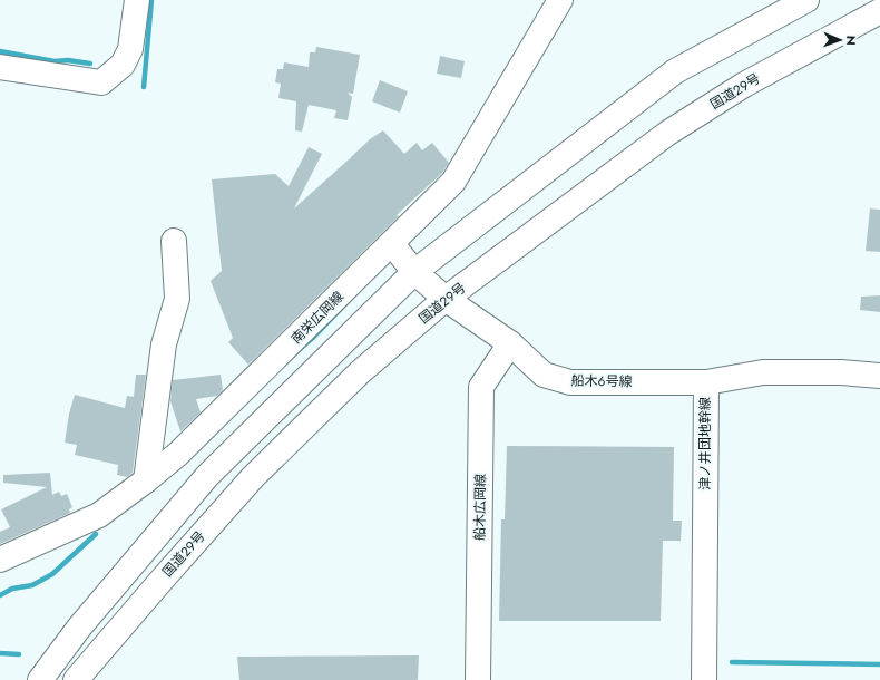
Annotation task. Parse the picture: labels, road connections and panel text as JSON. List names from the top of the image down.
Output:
{
  "streets": {
    "main road": [
      "国道29号",
      "南栄広岡線",
      "船木6号線",
      "津ノ井団地幹線",
      "船木広岡線"
    ]
  },
  "crossings": [
    ["国道29号", "船木6号線"],
    ["南栄広岡線", "船木6号線"],
    ["船木6号線", "津ノ井団地幹線"],
    ["船木6号線", "船木広岡線"]
  ],
  "north": "right"
}
